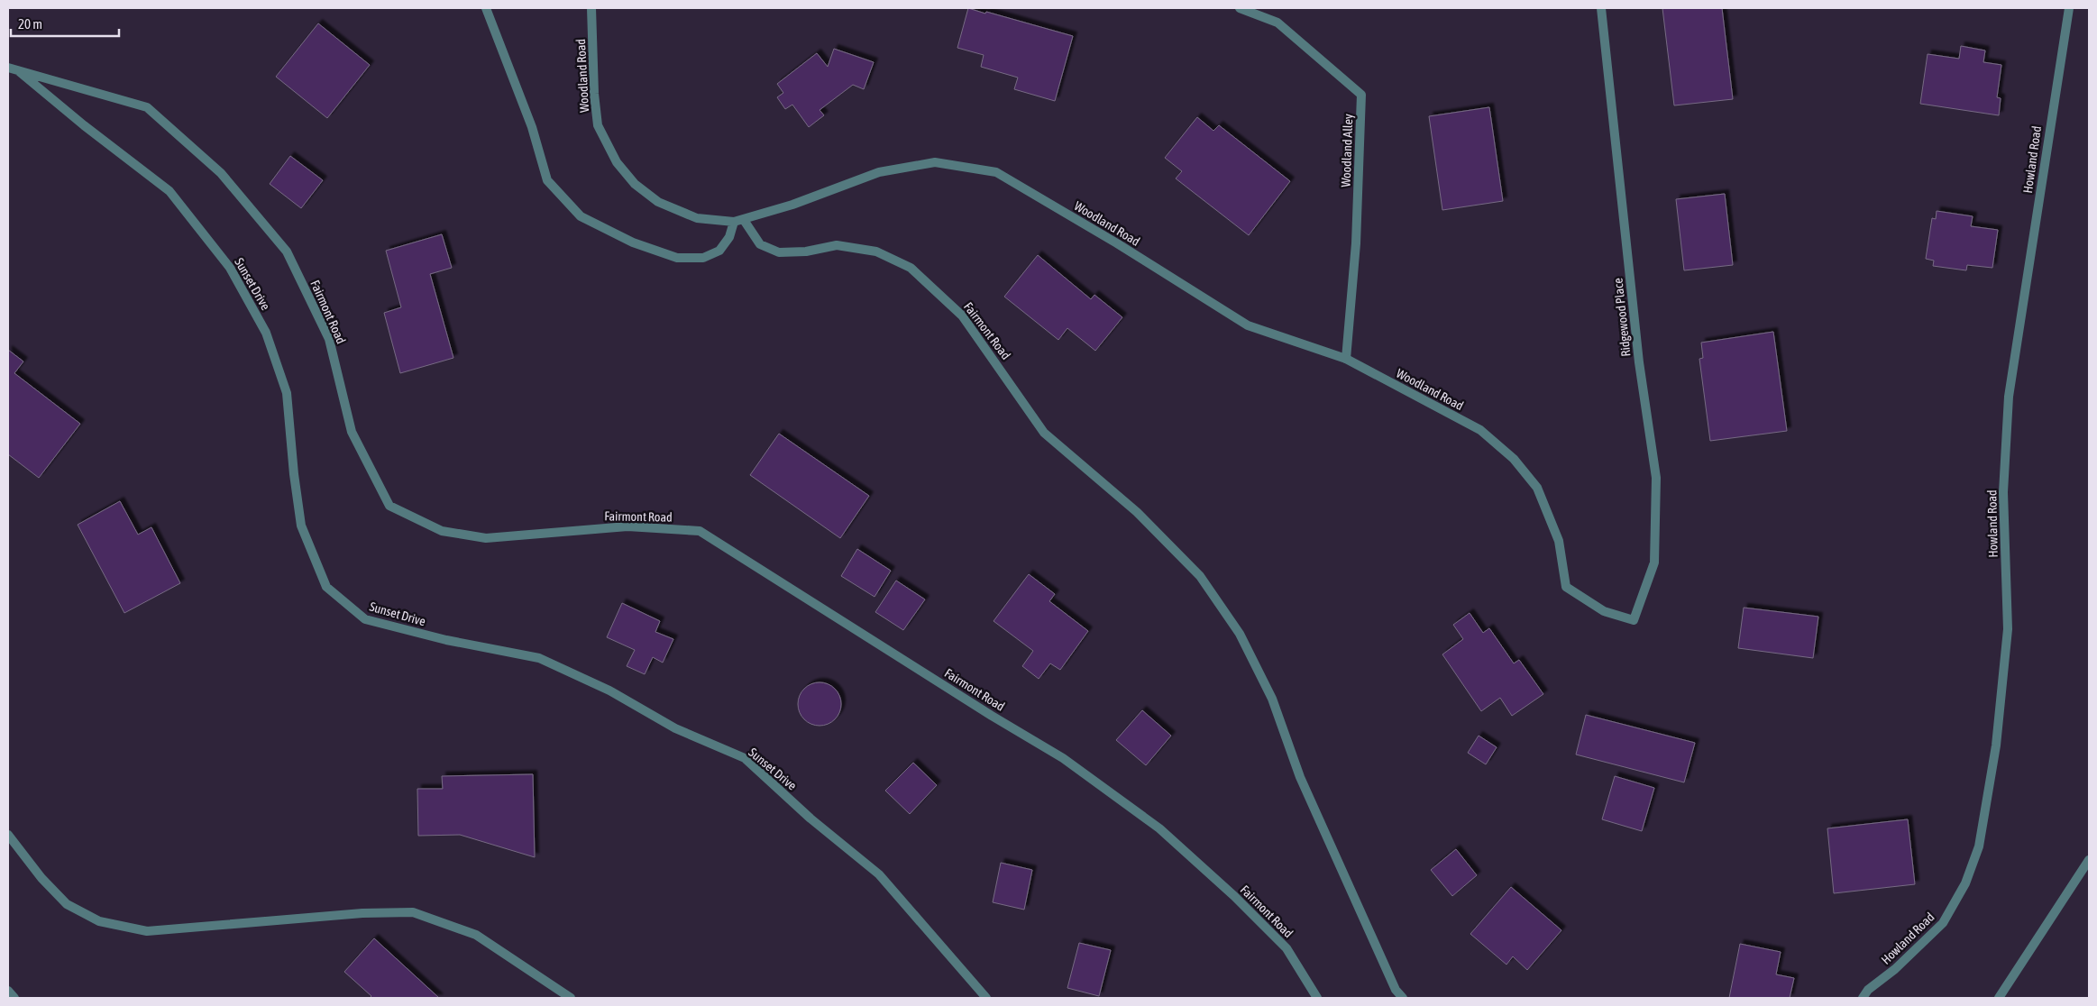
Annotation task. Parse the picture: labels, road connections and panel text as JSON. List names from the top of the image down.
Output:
{
  "streets": {
    "street": [
      "Woodland Road",
      "Woodland Alley",
      "Howland Road",
      "Sunset Drive",
      "Fairmont Road",
      "Ridgewood Place"
    ]
  },
  "crossings": [
    ["Woodland Road", "Woodland Alley"],
    ["Woodland Road", "Fairmont Road"],
    ["Woodland Road", "Ridgewood Place"],
    ["Sunset Drive", "Fairmont Road"]
  ],
  "scale_bar": "20 m"
}
